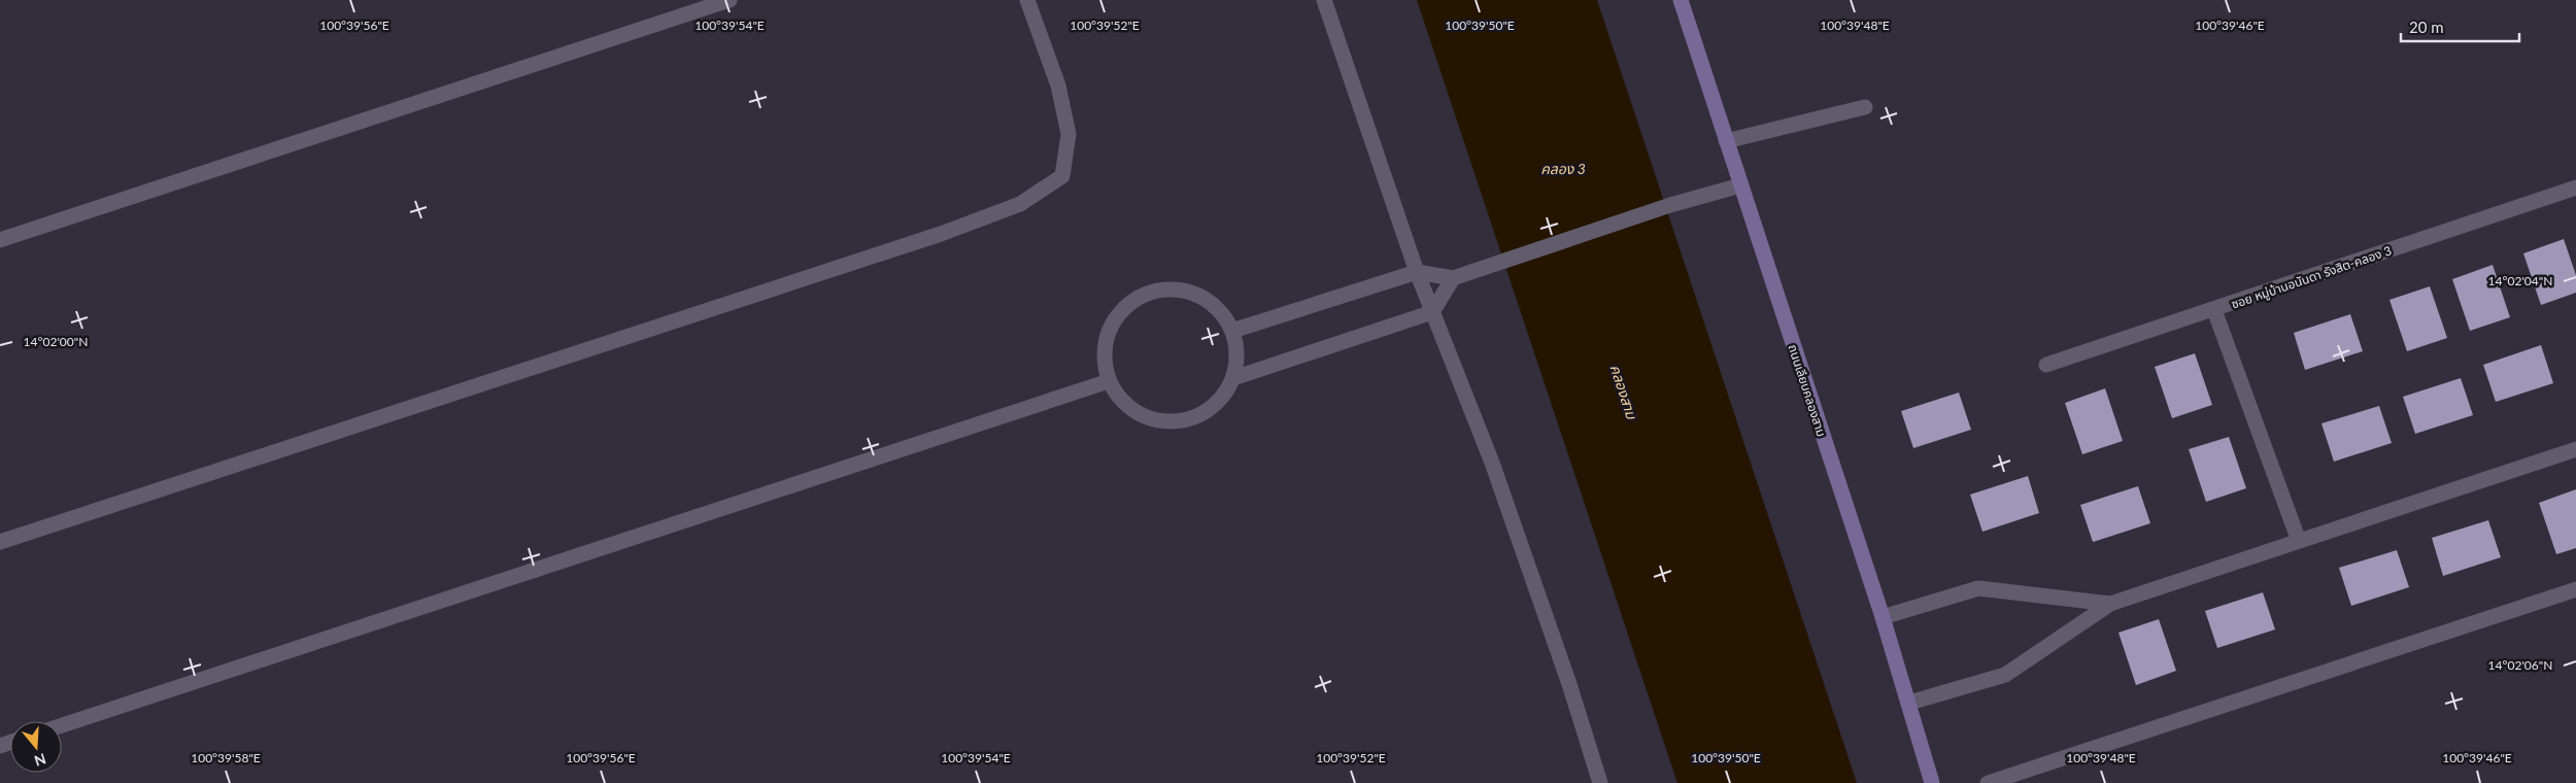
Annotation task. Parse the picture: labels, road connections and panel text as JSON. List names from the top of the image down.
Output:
{
  "streets": {
    "main road": ["ถนนเลียบคลองสาม"],
    "street": ["ซอย หมู่บ้านอนันดา รังสิต-คลอง 3"]
  },
  "water": ["คลอง 3", "คลองสาม"],
  "scale_bar": "20 m",
  "north": "bottom",
  "coordinates": [
    "100°39'56\"E",
    "100°39'54\"E",
    "100°39'52\"E",
    "100°39'50\"E",
    "100°39'48\"E",
    "100°39'46\"E",
    "14°02'04\"N",
    "14°02'00\"N",
    "14°02'06\"N",
    "100°39'58\"E"
  ]
}
